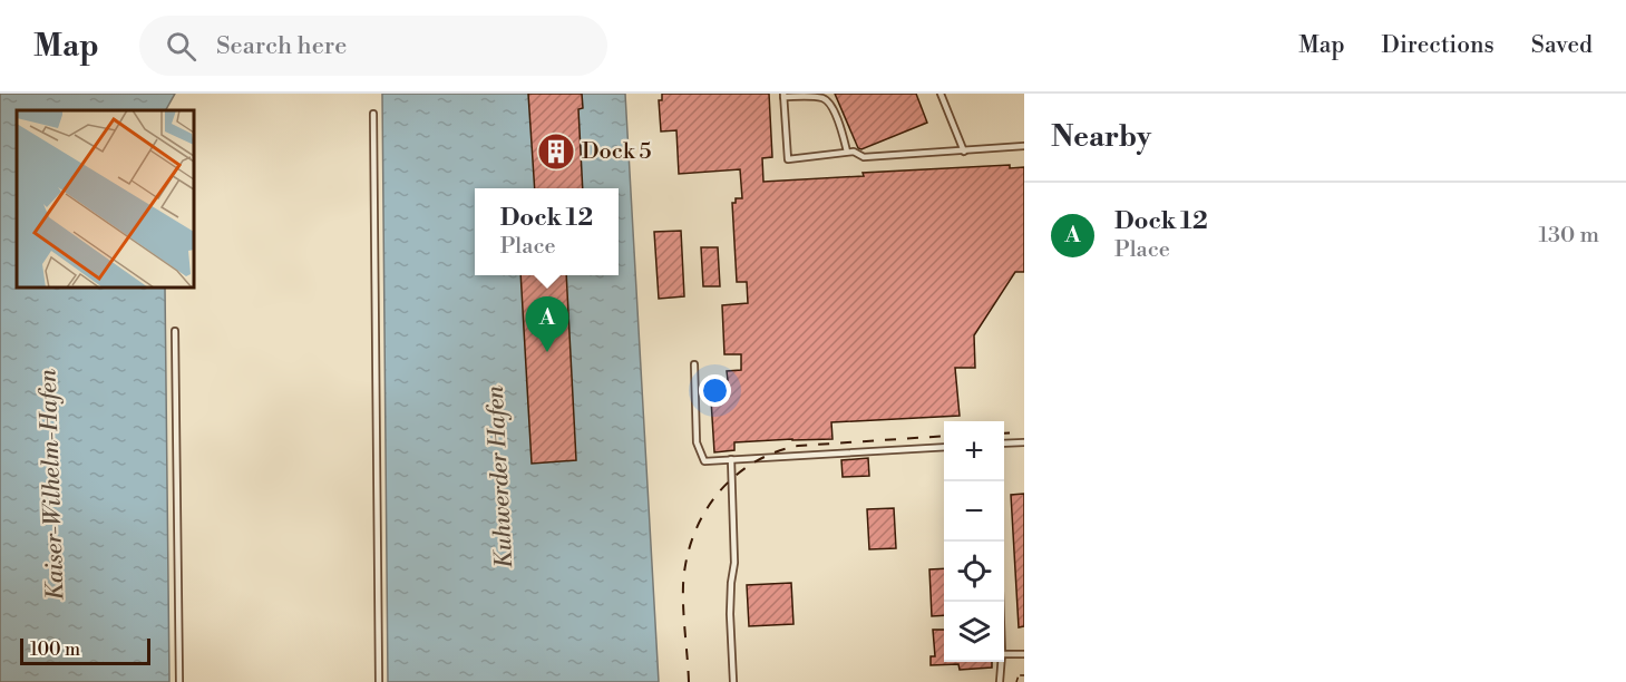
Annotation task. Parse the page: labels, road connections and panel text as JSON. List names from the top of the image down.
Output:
{
  "water": ["Kuhwerder Hafen", "Kaiser-Wilhelm-Hafen"],
  "places": {
    "building": ["Dock 5"]
  },
  "scale_bar": "100 m",
  "page": {
    "header": "Map",
    "search": "Search here",
    "nav": ["Map", "Directions", "Saved"],
    "heading": "Nearby",
    "list": [
      {
        "mark": "A",
        "name": "Dock 12",
        "note": "Place",
        "value": "130 m"
      }
    ],
    "popup": ["Dock 12", "Place"],
    "pins": "A",
    "map_buttons": ["+", "−"],
    "scale": "100 m"
  }
}
